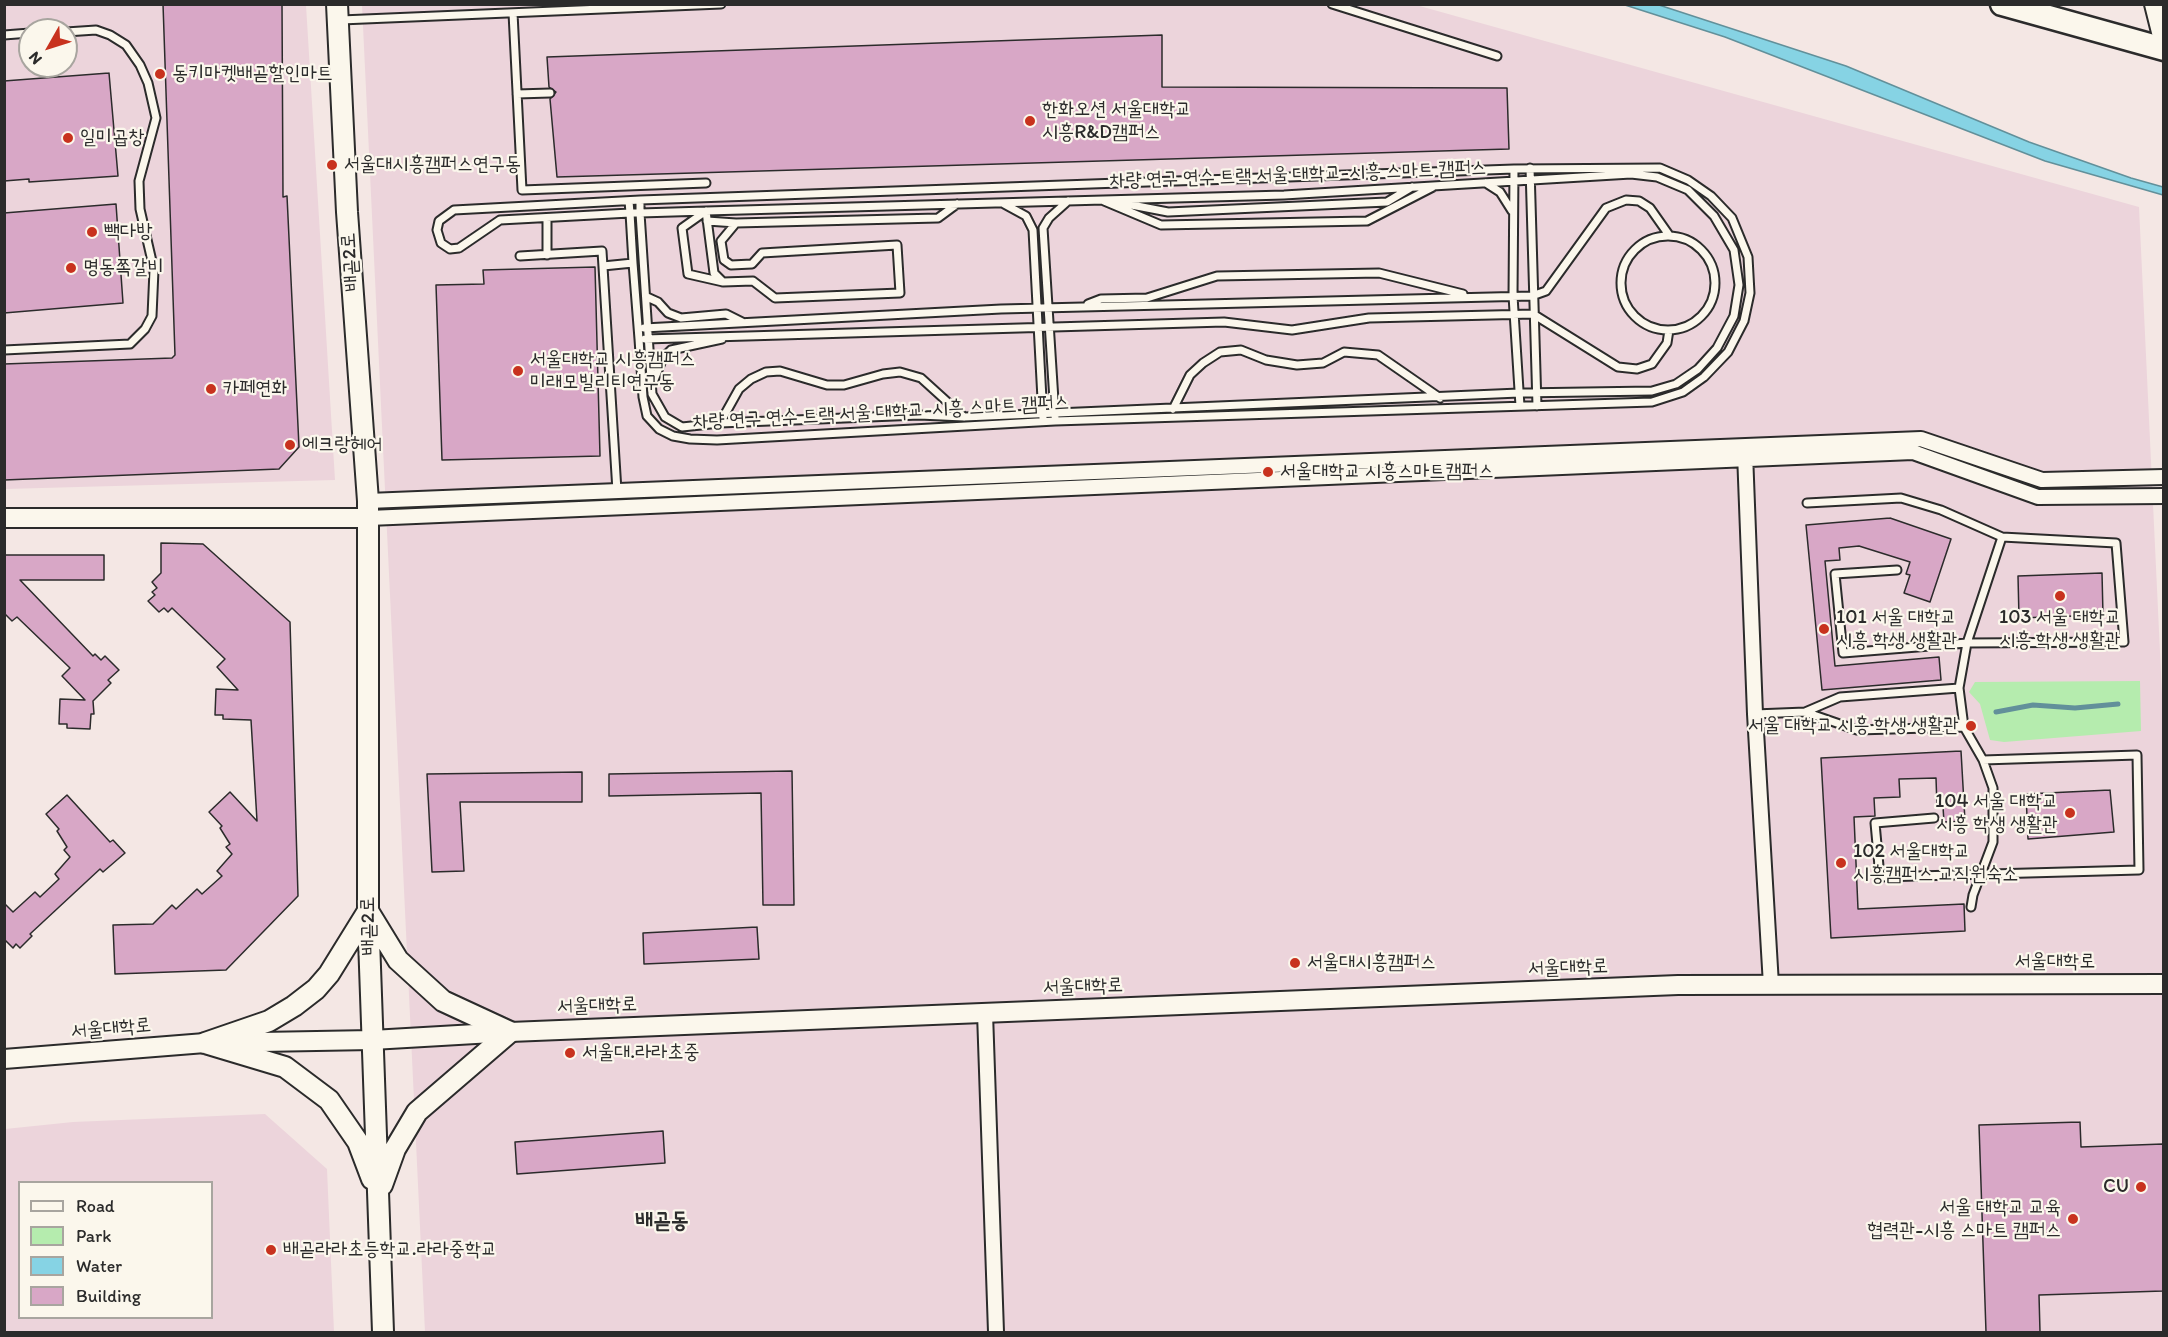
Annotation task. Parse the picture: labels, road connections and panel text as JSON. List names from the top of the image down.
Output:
{
  "streets": {
    "main road": ["배곧2로"],
    "street": ["서울대학로"],
    "lane": ["차량 연구 연수 트랙 서울 대학교-시흥 스마트 캠퍼스"]
  },
  "crossings": [
    ["배곧2로", "서울대학로"]
  ],
  "districts": ["배곧동"],
  "places": [
    "동키마켓배곧할인마트",
    "한화오션 서울대학교 시흥R&D캠퍼스",
    "일미곱창",
    "서울대시흥캠퍼스연구동",
    "빽다방",
    "명동쪽갈비",
    "서울대학교 시흥캠퍼스 미래모빌리티연구동",
    "카페연화",
    "에크랑헤어",
    "서울대학교 시흥스마트캠퍼스",
    "103 서울 대학교 시흥 학생 생활관",
    "101 서울 대학교 시흥 학생 생활관",
    "서울 대학교 시흥 학생 생활관",
    "104 서울 대학교 시흥 학생 생활관",
    "102 서울대학교 시흥캠퍼스 교직원숙소",
    "서울대시흥캠퍼스",
    "서울대.라라초중",
    "CU",
    "서울 대학교 교육 협력관-시흥 스마트 캠퍼스",
    "배곧라라초등학교.라라중학교"
  ],
  "legend": [
    "Road",
    "Park",
    "Water",
    "Building"
  ],
  "north": "bottom left"
}
